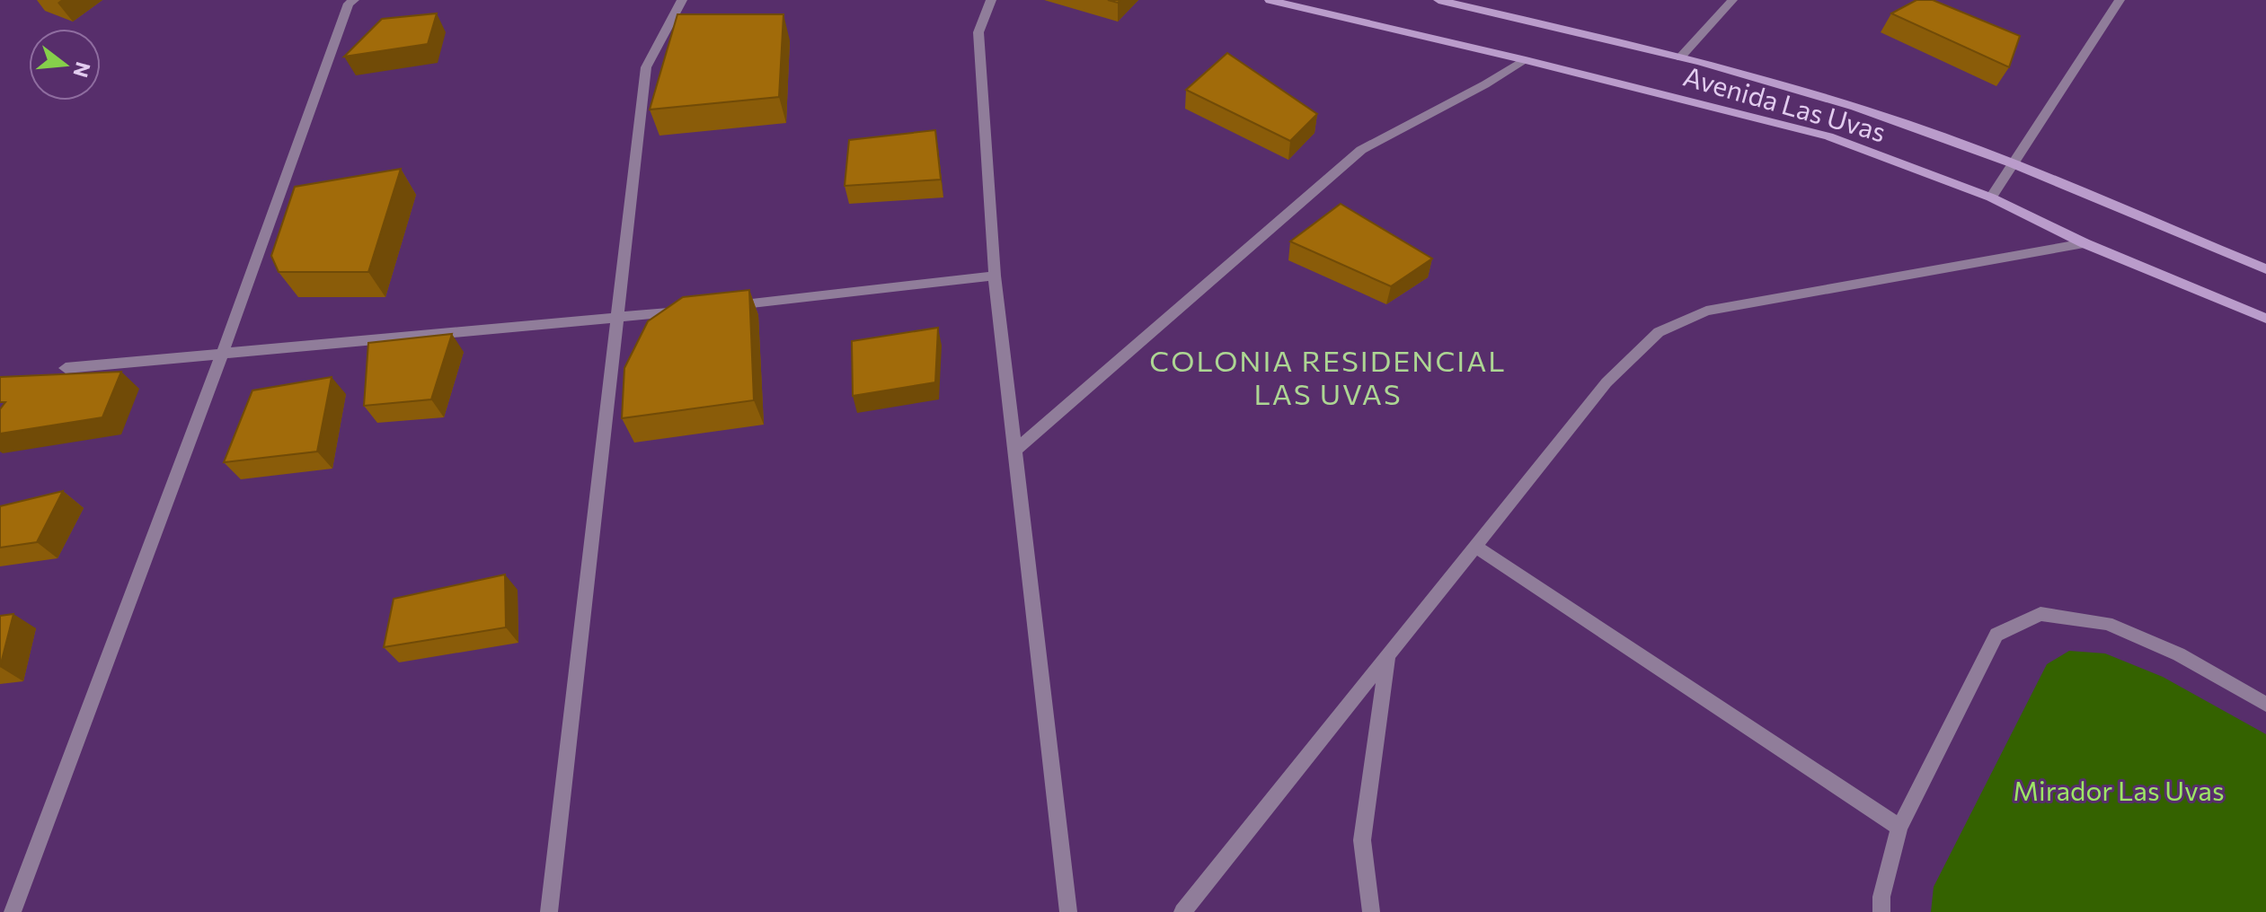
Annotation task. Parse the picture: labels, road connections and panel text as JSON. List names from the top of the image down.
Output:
{
  "streets": {
    "street": ["Avenida Las Uvas"]
  },
  "districts": ["COLONIA RESIDENCIAL LAS UVAS"],
  "parks": ["Mirador Las Uvas"],
  "north": "right"
}
